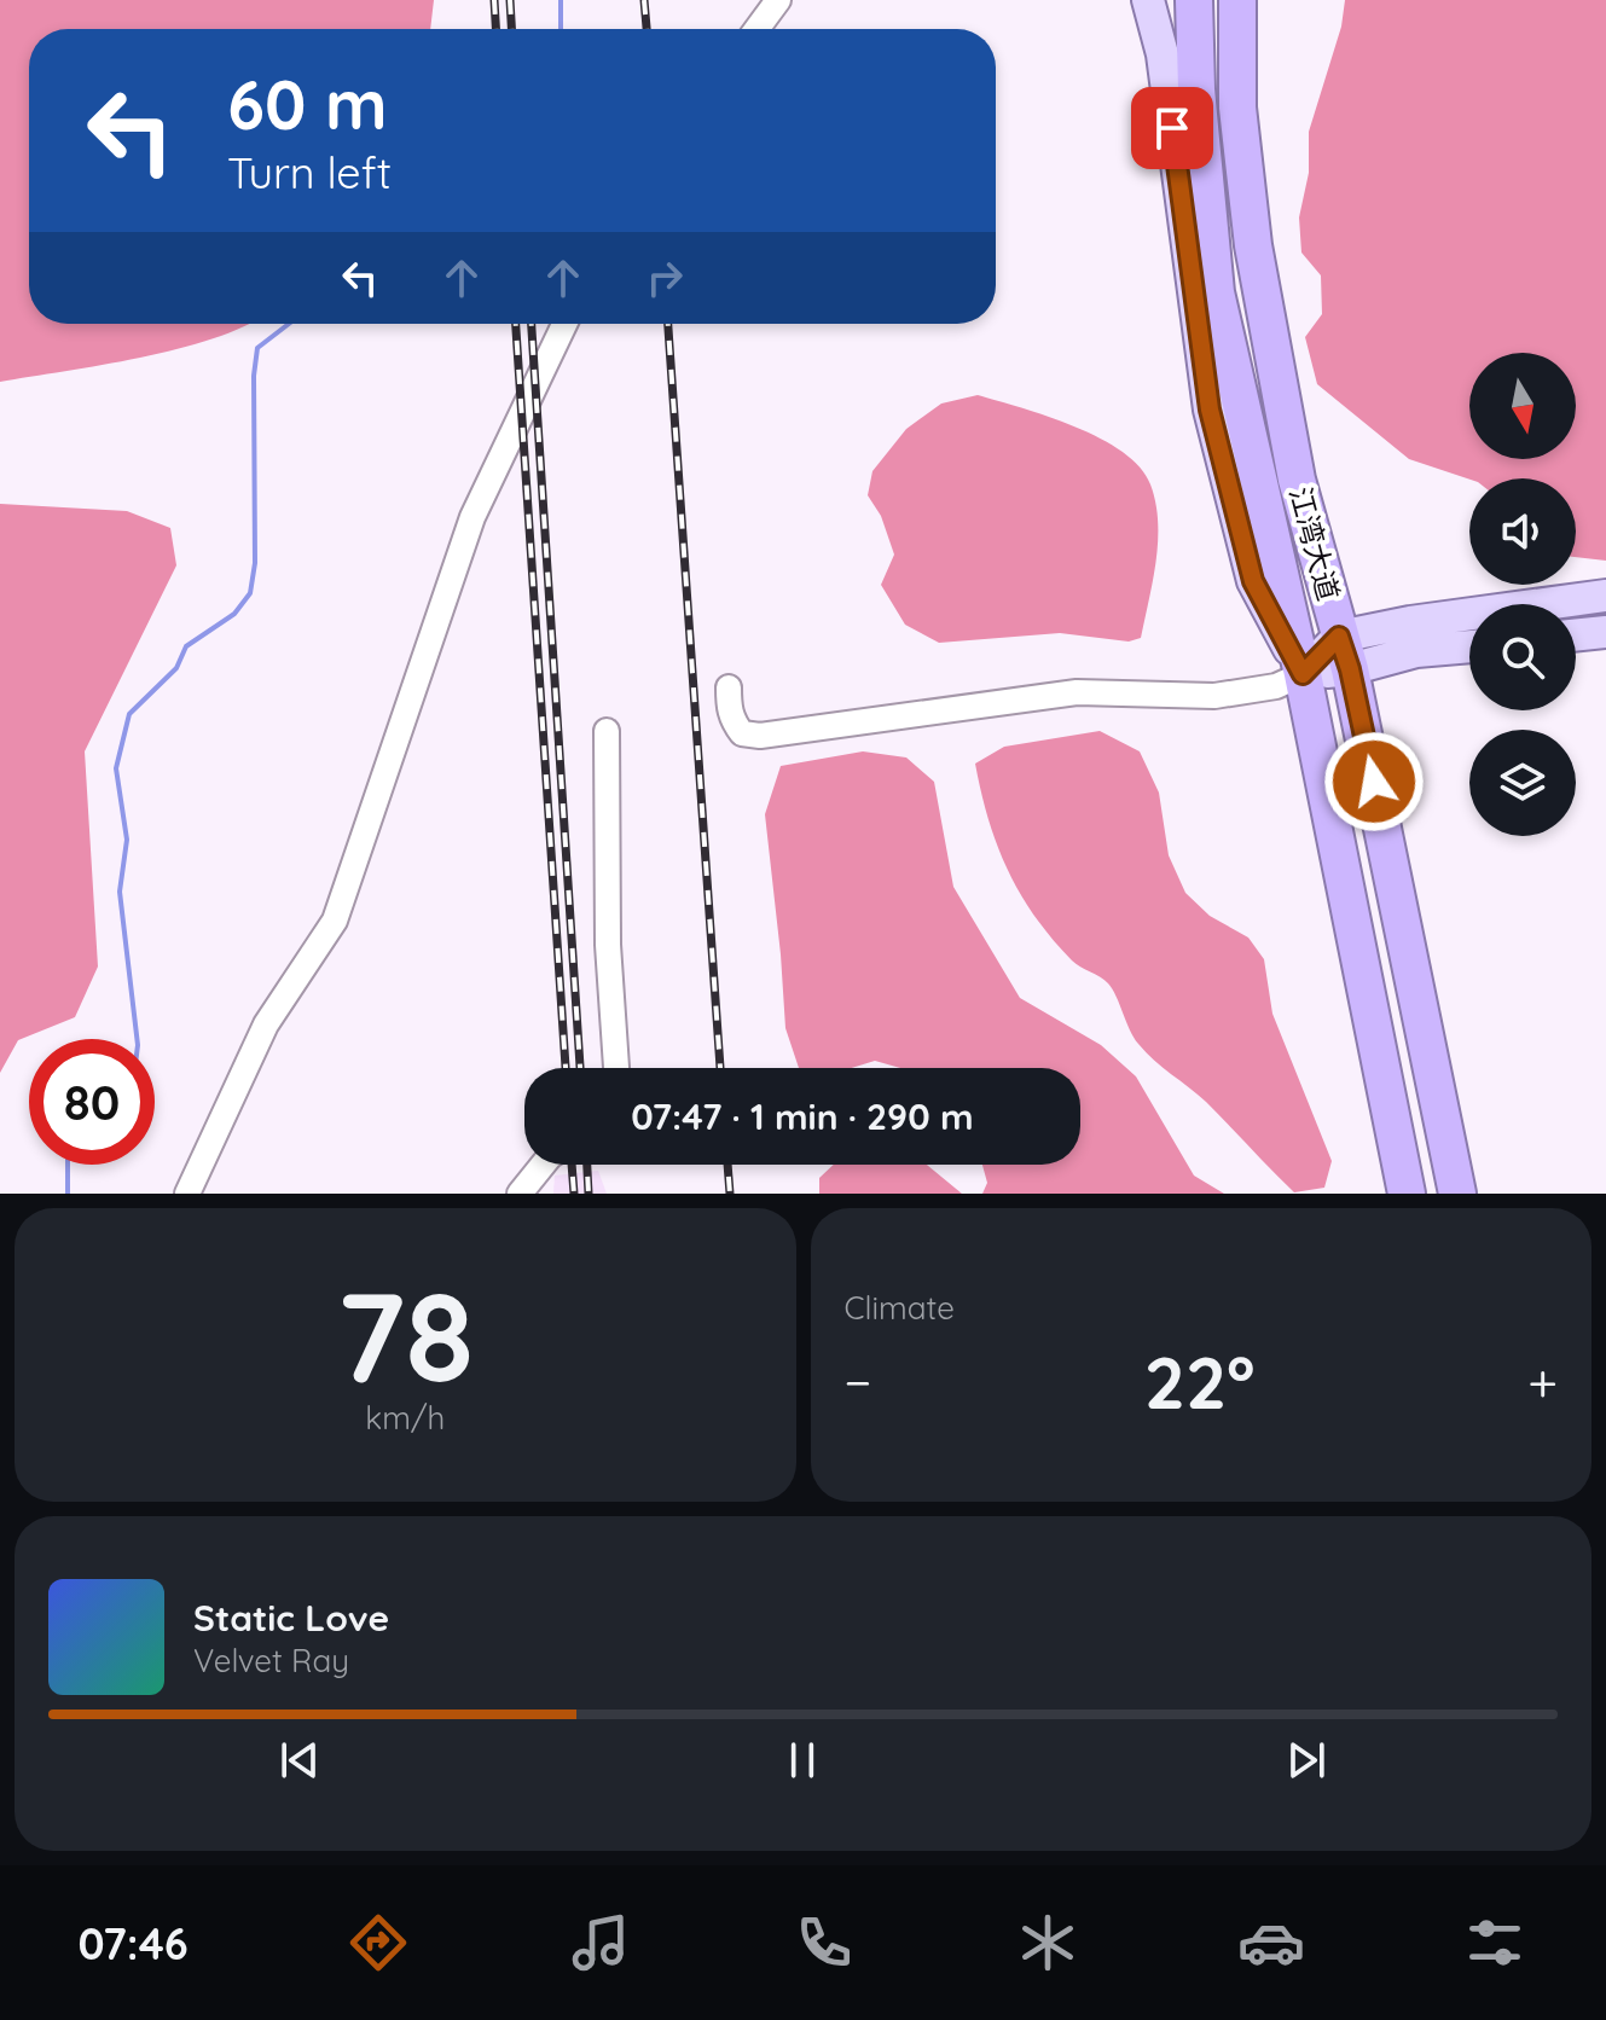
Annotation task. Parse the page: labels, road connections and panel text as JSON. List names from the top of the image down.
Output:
{
  "streets": {
    "highway": ["江湾大道"]
  },
  "north": "bottom",
  "page": {
    "turn": ["60 m", "Turn left"],
    "limit": "80",
    "trip": "07:47 · 1 min · 290 m",
    "tile": [
      ["78", "km/h"],
      "Climate"
    ],
    "heat": ["−", "22°", "+"],
    "song": ["Static Love", "Velvet Ray"],
    "tabs": "07:46"
  }
}
